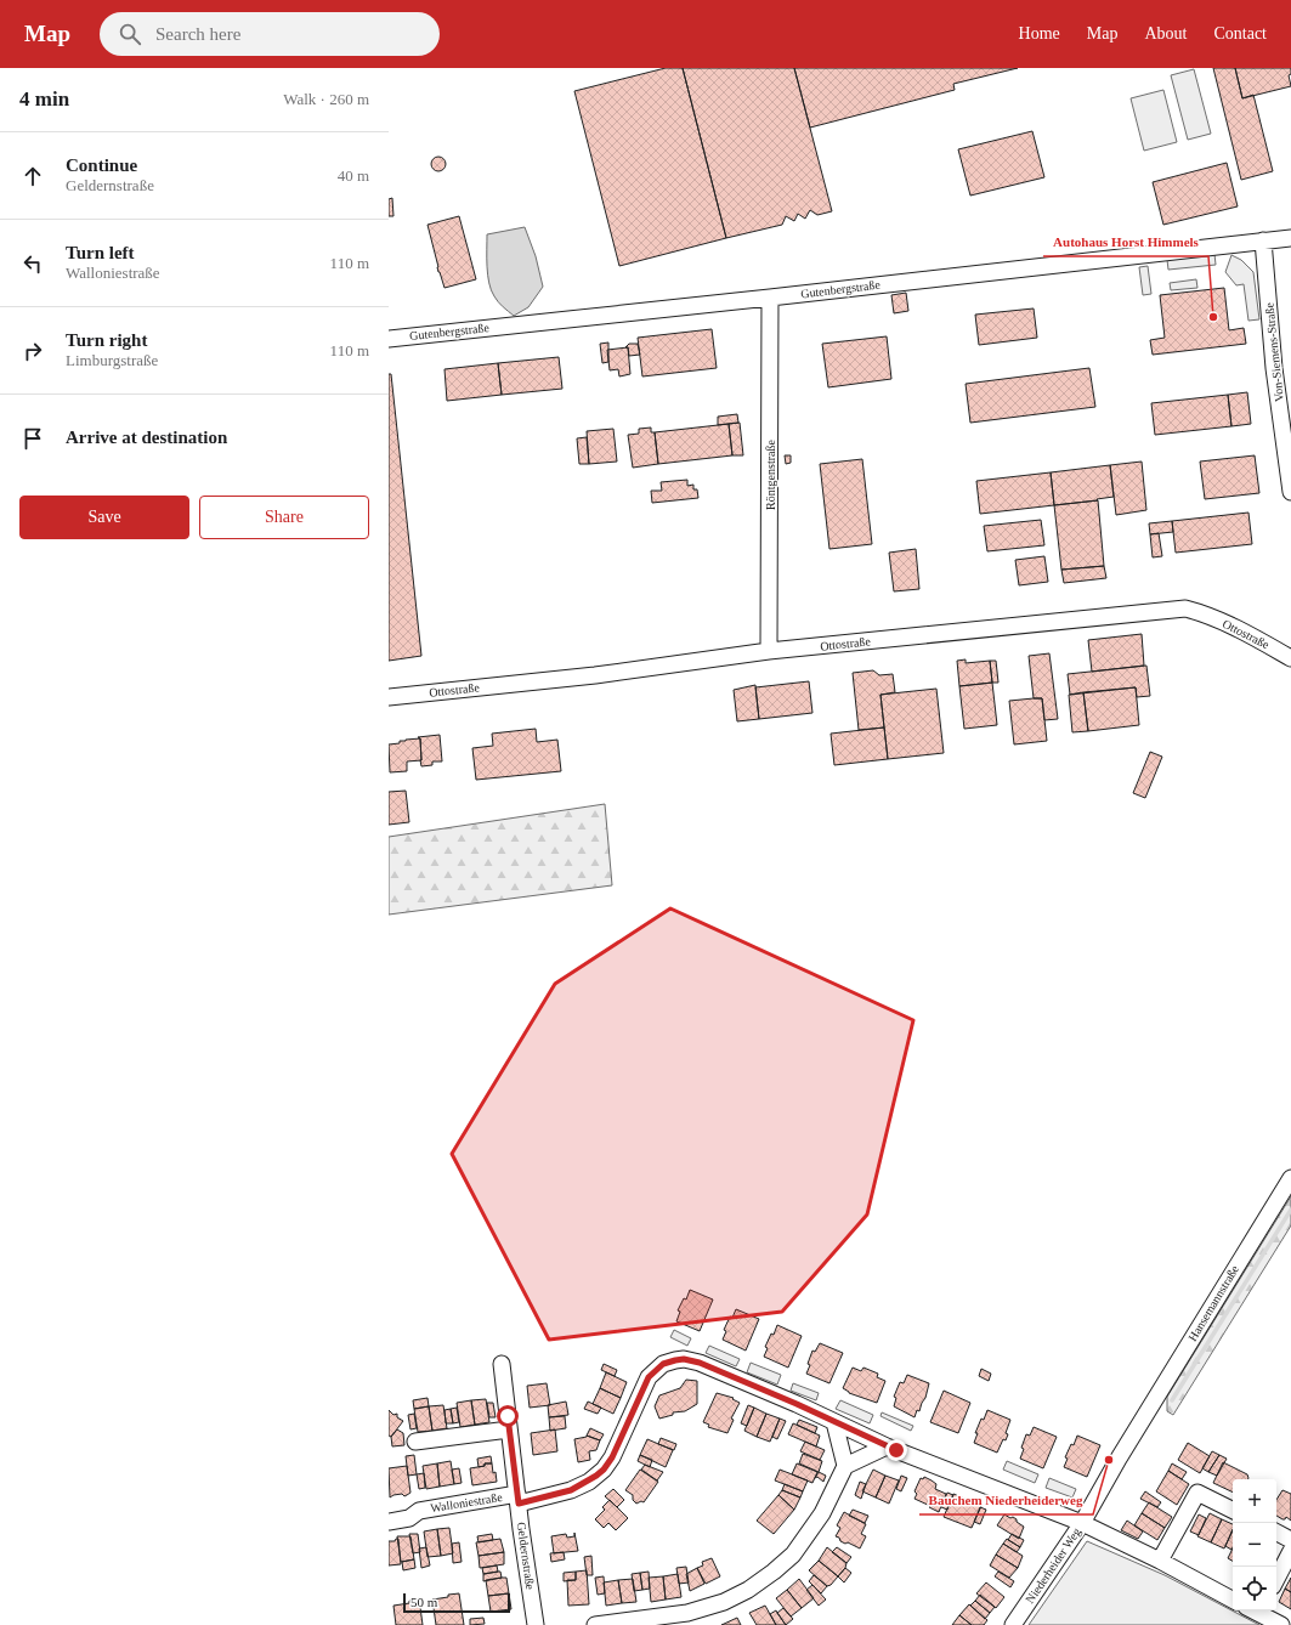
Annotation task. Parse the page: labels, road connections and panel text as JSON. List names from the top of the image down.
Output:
{
  "streets": {
    "street": [
      "Gutenbergstraße",
      "Von-Siemens-Straße",
      "Röntgenstraße",
      "Ottostraße",
      "Hansemannstraße",
      "Walloniestraße",
      "Geldernstraße",
      "Niederheider Weg"
    ]
  },
  "crossings": [
    ["Gutenbergstraße", "Von-Siemens-Straße"],
    ["Gutenbergstraße", "Röntgenstraße"],
    ["Röntgenstraße", "Ottostraße"],
    ["Hansemannstraße", "Niederheider Weg"],
    ["Walloniestraße", "Geldernstraße"]
  ],
  "places": ["Autohaus Horst Himmels", "Bauchem Niederheiderweg"],
  "scale_bar": "50 m",
  "page": {
    "header": "Map",
    "search": "Search here",
    "nav": [
      "Home",
      "Map",
      "About",
      "Contact"
    ],
    "heading": ["4 min", "Walk · 260 m"],
    "list": [
      ["Continue", "Geldernstraße", "40 m"],
      ["Turn left", "Walloniestraße", "110 m"],
      ["Turn right", "Limburgstraße", "110 m"],
      "Arrive at destination"
    ],
    "buttons": ["Save", "Share"],
    "map_buttons": ["+", "−"],
    "scale": "50 m"
  }
}
